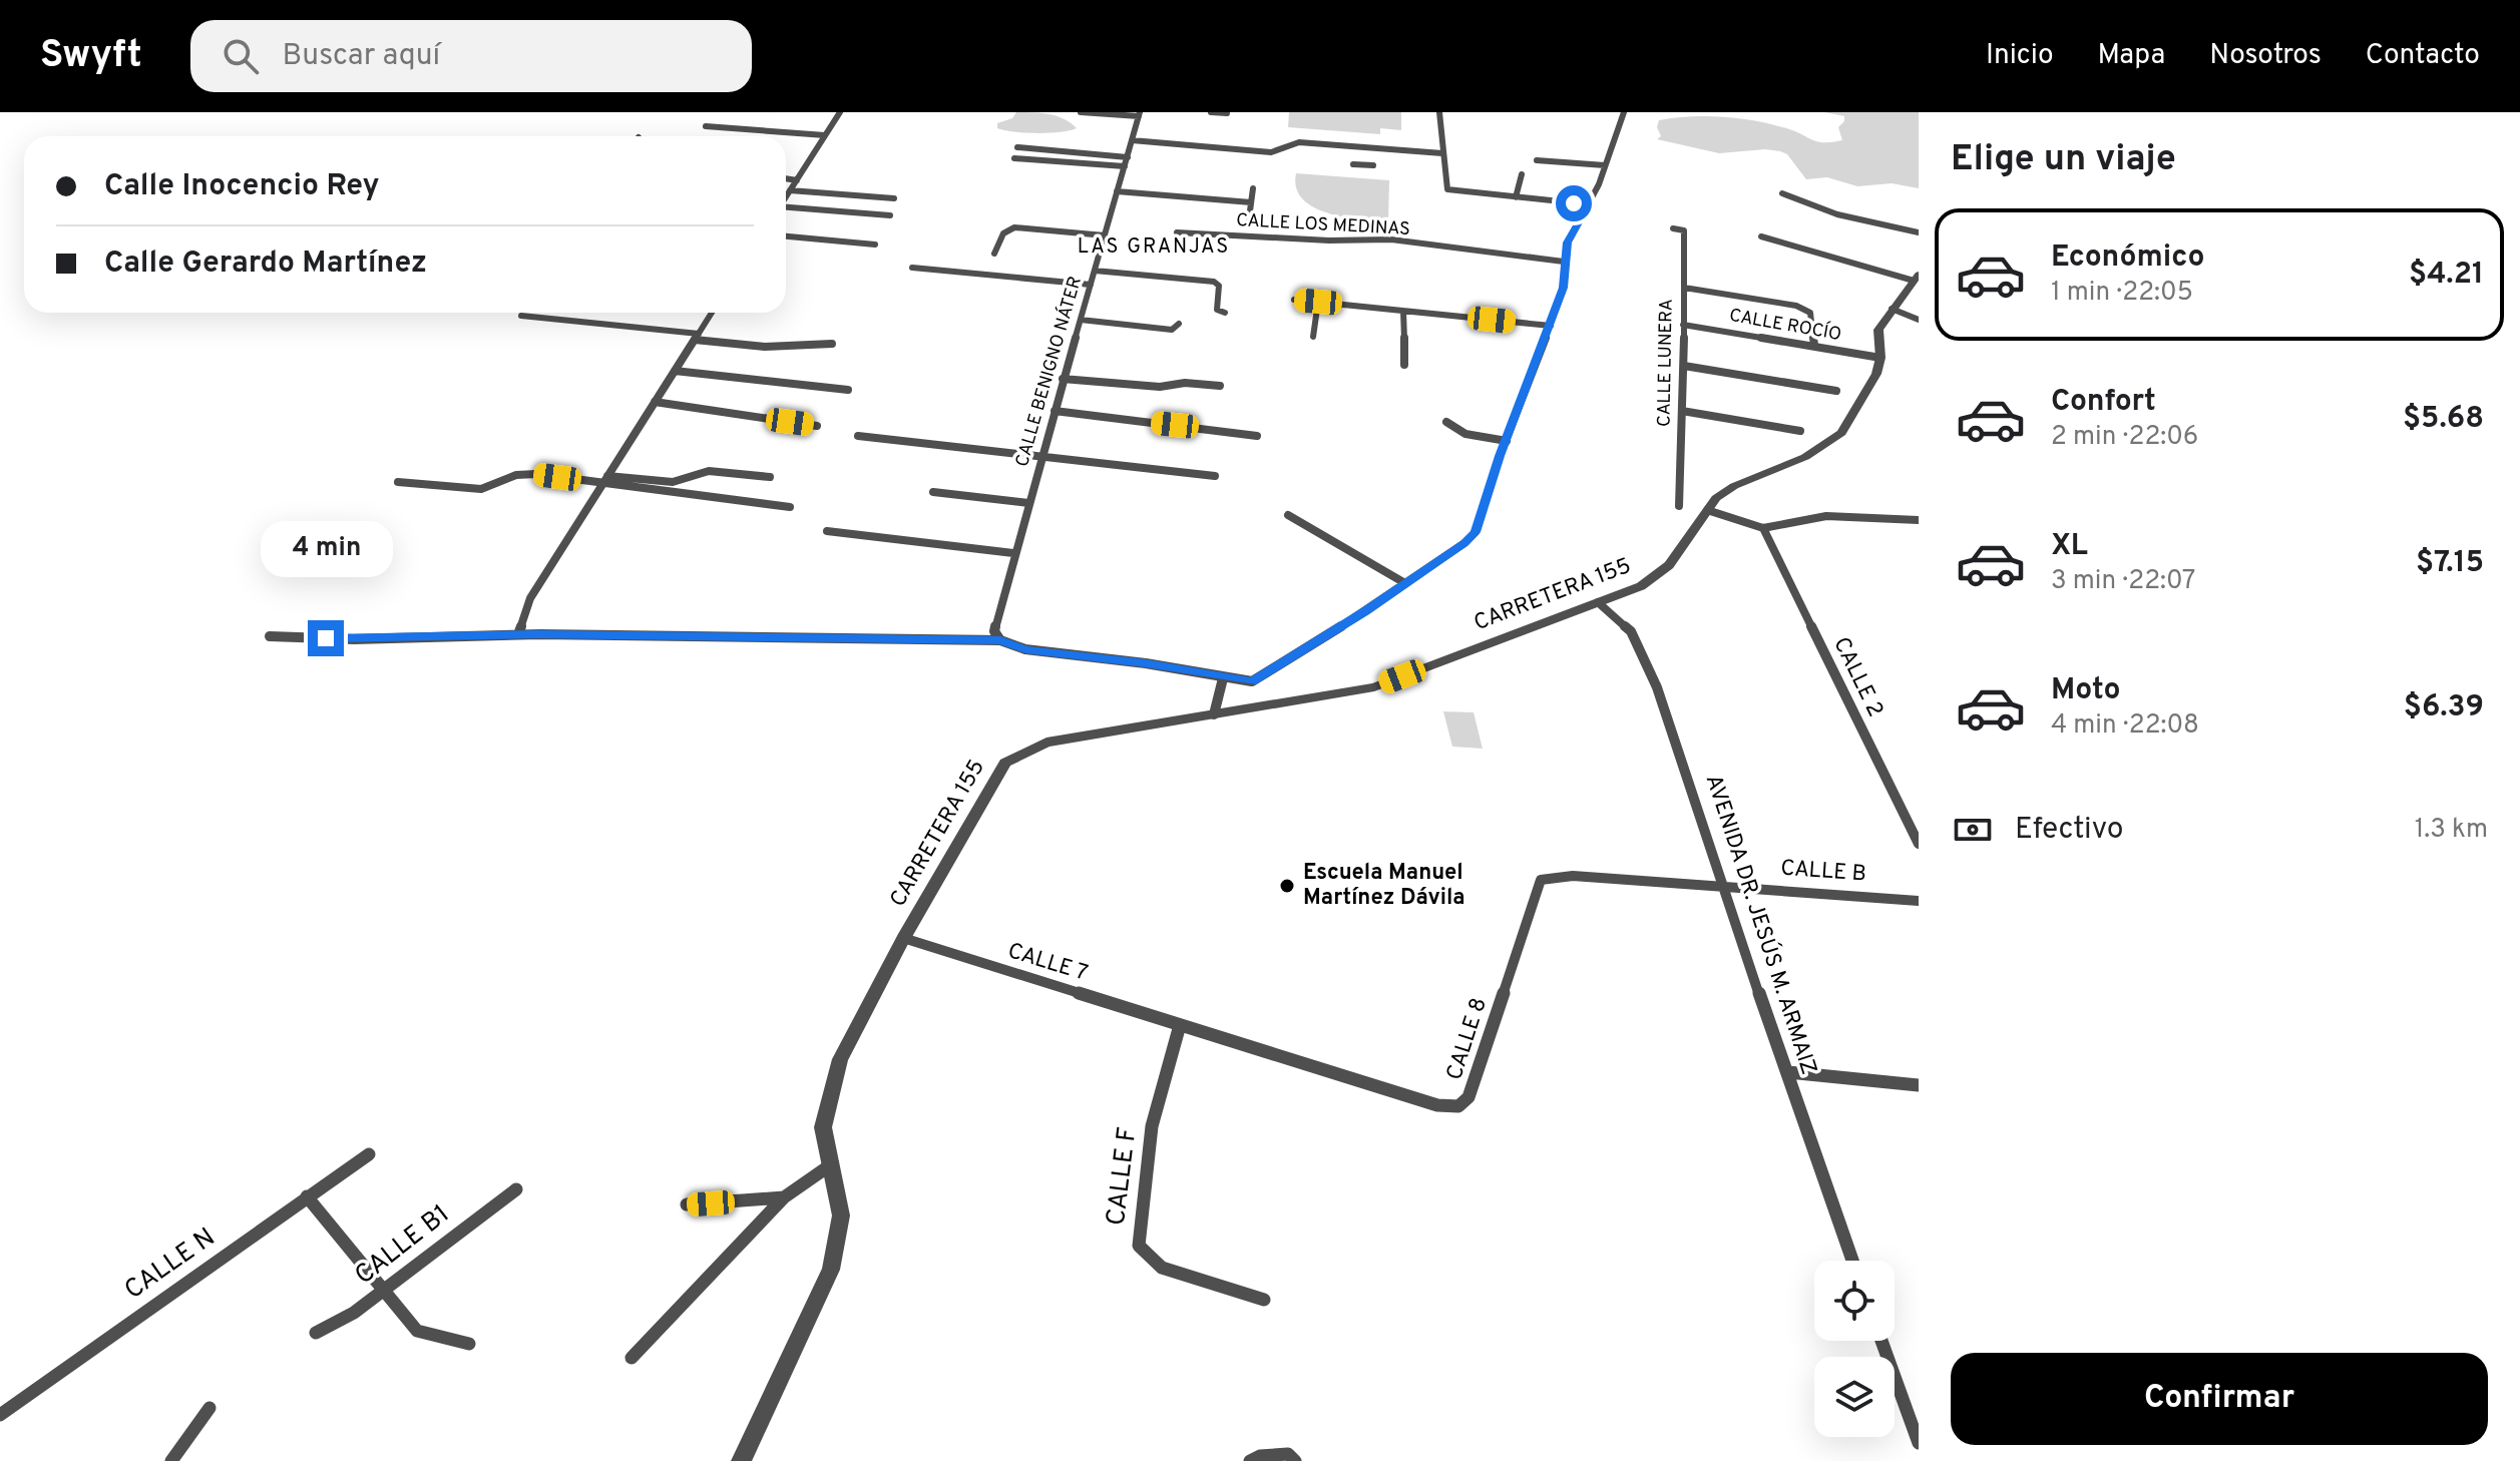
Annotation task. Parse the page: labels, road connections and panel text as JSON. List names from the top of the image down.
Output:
{
  "streets": {
    "street": [
      "CALLE LOS MEDINAS",
      "CALLE ROCÍO",
      "CALLE LUNERA",
      "CALLE BENIGNO NÁTER",
      "CARRETERA 155",
      "CALLE 2",
      "CALLE B",
      "AVENIDA DR. JESÚS M. ARMAIZ",
      "CALLE 7",
      "CALLE 8",
      "CALLE F",
      "CALLE B1",
      "CALLE N"
    ]
  },
  "crossings": [
    ["CALLE ROCÍO", "CALLE LUNERA"],
    ["CALLE ROCÍO", "CARRETERA 155"],
    ["CARRETERA 155", "AVENIDA DR. JESÚS M. ARMAIZ"],
    ["CARRETERA 155", "CALLE 7"],
    ["CALLE B", "AVENIDA DR. JESÚS M. ARMAIZ"],
    ["CALLE B", "CALLE 8"],
    ["AVENIDA DR. JESÚS M. ARMAIZ", "CALLE 8"],
    ["CALLE 7", "CALLE 8"],
    ["CALLE 7", "CALLE F"],
    ["CALLE 8", "CALLE F"]
  ],
  "districts": ["LAS GRANJAS"],
  "places": ["Escuela Manuel Martínez Dávila"],
  "page": {
    "header": "Swyft",
    "search": "Buscar aquí",
    "nav": [
      "Inicio",
      "Mapa",
      "Nosotros",
      "Contacto"
    ],
    "heading": "Elige un viaje",
    "banner": ["Calle Inocencio Rey", "Calle Gerardo Martínez"],
    "list": [
      {
        "name": "Económico",
        "note": "1 min · 22:05",
        "value": "$4.21"
      },
      {
        "name": "Confort",
        "note": "2 min · 22:06",
        "value": "$5.68"
      },
      {
        "name": "XL",
        "note": "3 min · 22:07",
        "value": "$7.15"
      },
      {
        "name": "Moto",
        "note": "4 min · 22:08",
        "value": "$6.39"
      }
    ],
    "bubble": "4 min",
    "pay": ["Efectivo", "1.3 km"],
    "buttons": "Confirmar"
  }
}
